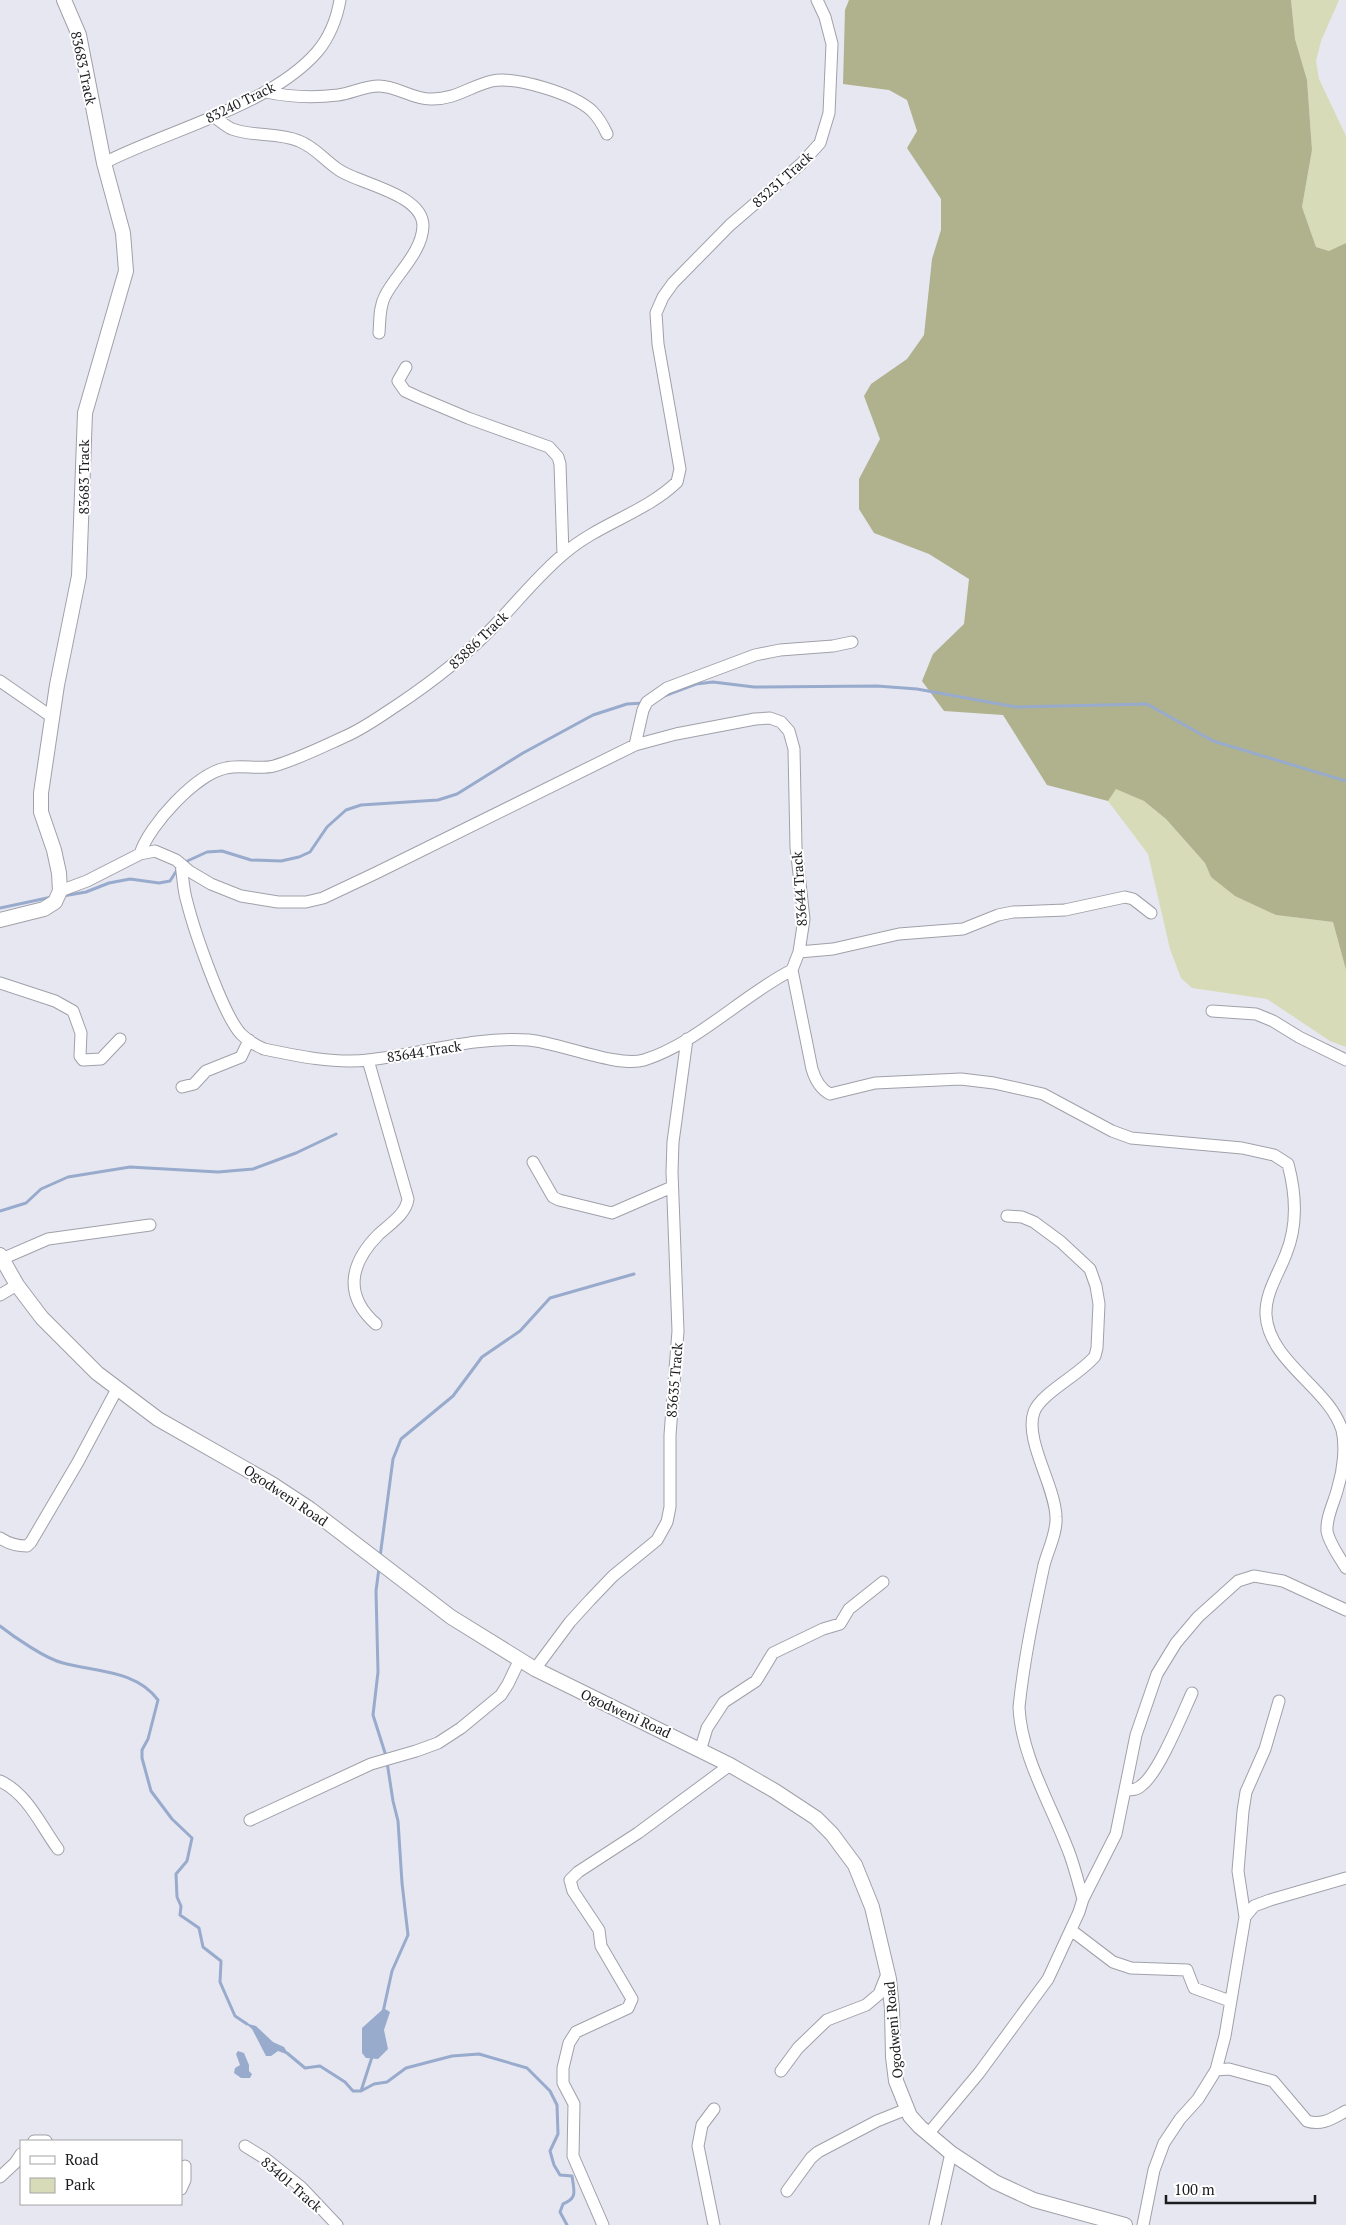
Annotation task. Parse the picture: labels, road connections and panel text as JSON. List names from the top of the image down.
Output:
{
  "streets": {
    "street": [
      "83683 Track",
      "83240 Track",
      "83231 Track",
      "83886 Track",
      "83644 Track",
      "83635 Track",
      "Ogodweni Road",
      "83401 Track"
    ]
  },
  "crossings": [
    ["83683 Track", "83240 Track"],
    ["83683 Track", "83644 Track"],
    ["83231 Track", "83886 Track"],
    ["83886 Track", "83644 Track"],
    ["83644 Track", "83635 Track"],
    ["83635 Track", "Ogodweni Road"]
  ],
  "legend": ["Road", "Park"],
  "scale_bar": "100 m"
}
